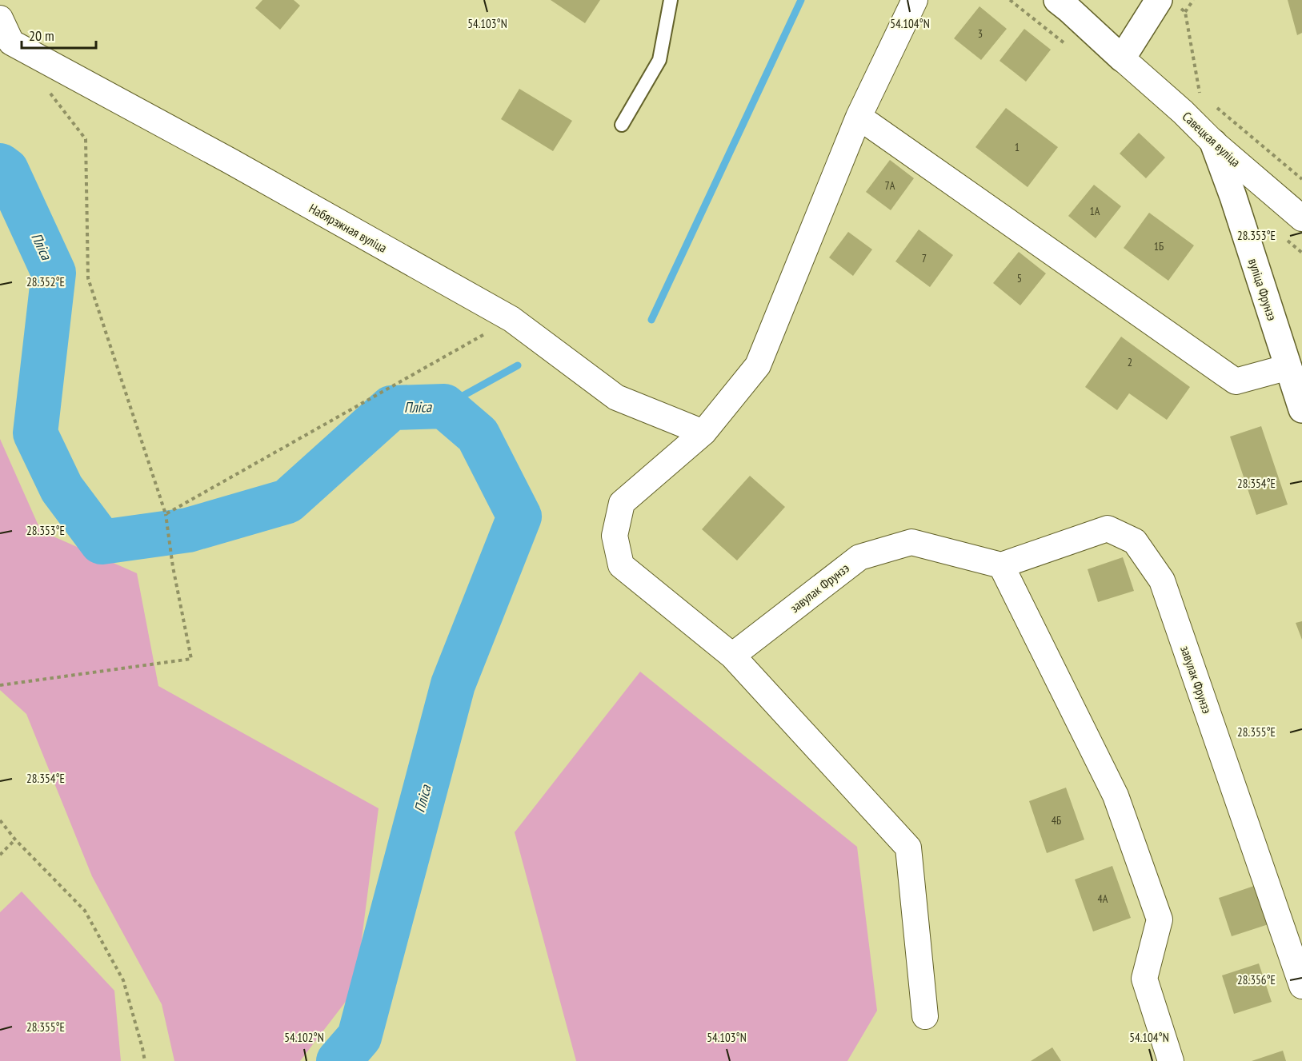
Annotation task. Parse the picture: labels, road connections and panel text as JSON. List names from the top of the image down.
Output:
{
  "streets": {
    "street": [
      "Савецкая вуліца",
      "Набярэжная вуліца",
      "вуліца Фрунзэ",
      "завулак Фрунзэ"
    ]
  },
  "crossings": [
    ["Савецкая вуліца", "вуліца Фрунзэ"]
  ],
  "water": ["Пліса"],
  "house_numbers": [
    "3",
    "1",
    "7А",
    "1А",
    "1Б",
    "7",
    "5",
    "2",
    "4Б",
    "4А"
  ],
  "scale_bar": "20 m",
  "coordinates": [
    "54.103°N",
    "54.104°N",
    "28.353°E",
    "28.352°E",
    "28.354°E",
    "28.355°E",
    "28.356°E",
    "54.102°N"
  ]
}
